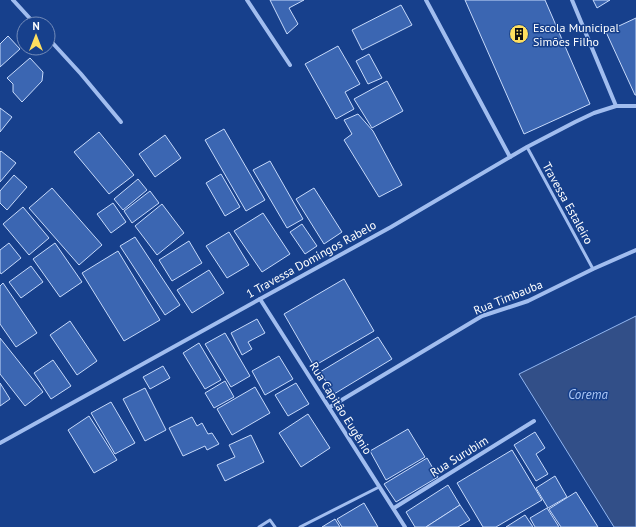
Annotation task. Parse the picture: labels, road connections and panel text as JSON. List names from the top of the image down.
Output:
{
  "streets": {
    "street": [
      "1 Travessa Domingos Rabelo",
      "Rua Timbauba",
      "Rua Capitão Eugênio",
      "Rua Surubim"
    ],
    "lane": ["Travessa Estaleiro"]
  },
  "crossings": [
    ["Travessa Estaleiro", "1 Travessa Domingos Rabelo"],
    ["Travessa Estaleiro", "Rua Timbauba"],
    ["1 Travessa Domingos Rabelo", "Rua Capitão Eugênio"],
    ["Rua Timbauba", "Rua Capitão Eugênio"],
    ["Rua Capitão Eugênio", "Rua Surubim"]
  ],
  "water": ["Corema"],
  "places": {
    "building": ["Escola Municipal Simões Filho"]
  },
  "north": "top"
}
